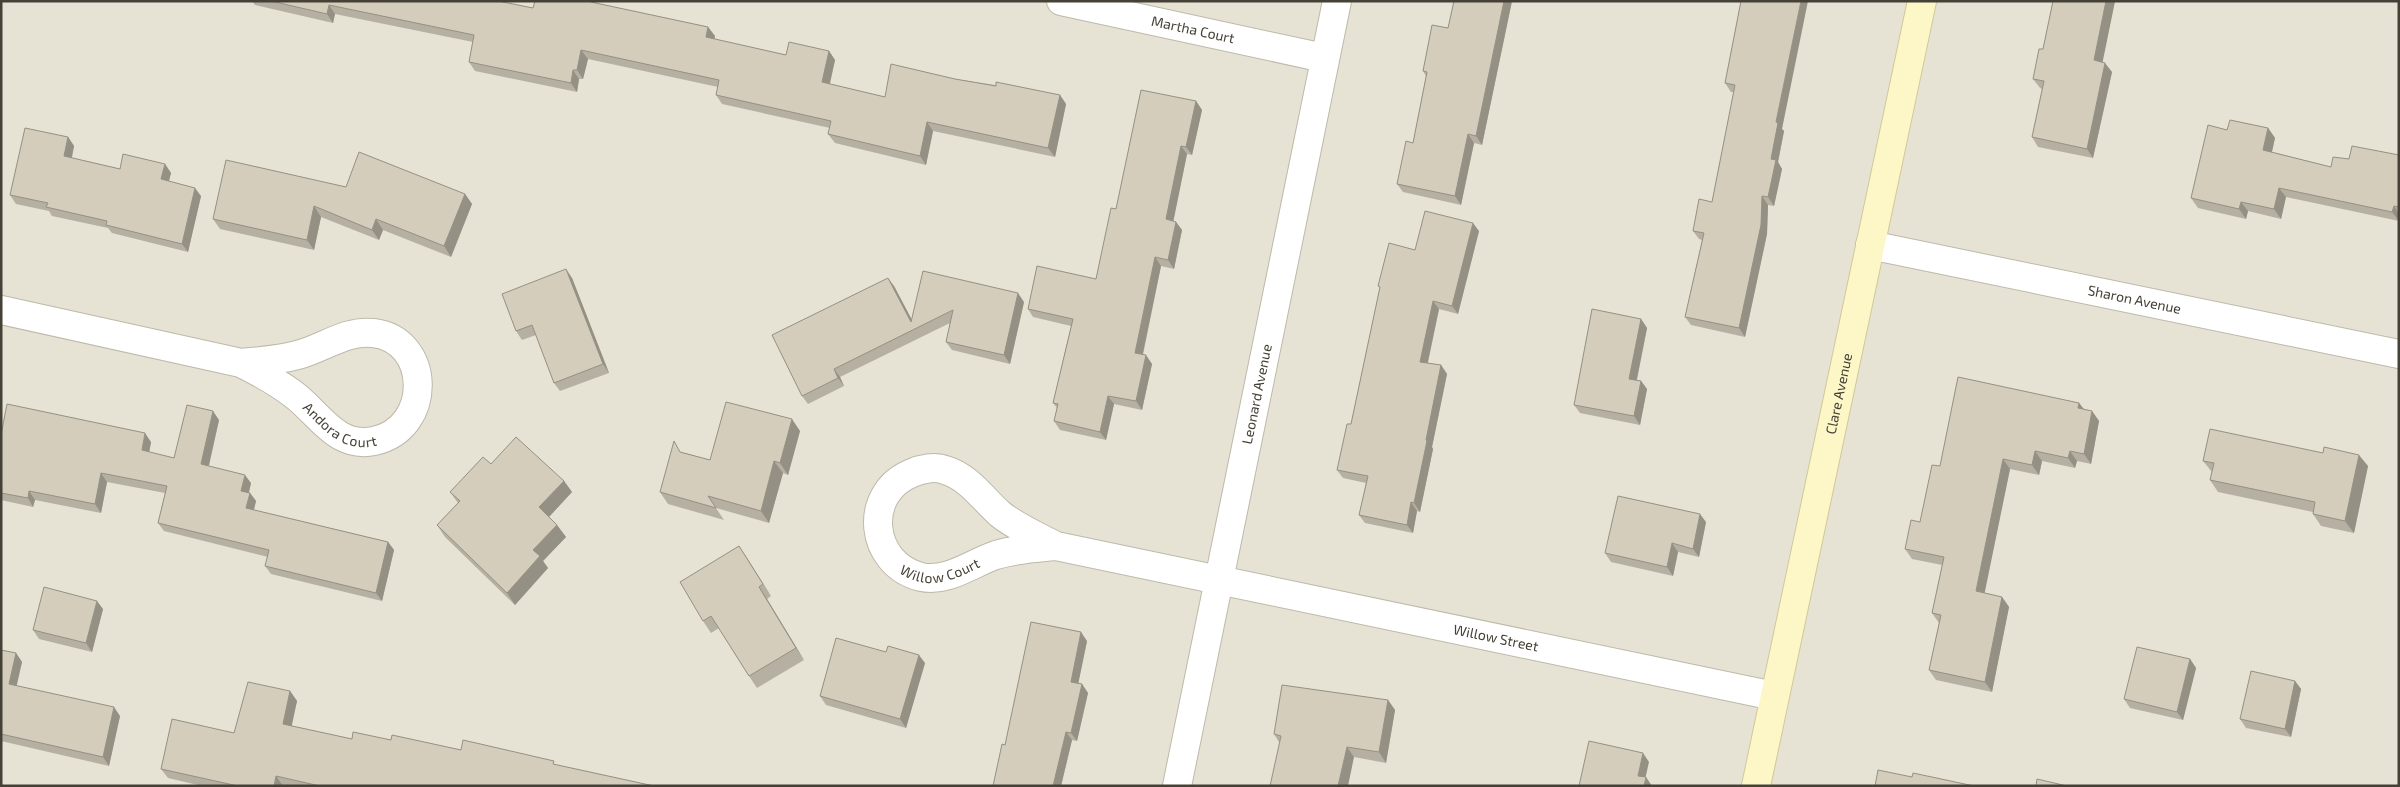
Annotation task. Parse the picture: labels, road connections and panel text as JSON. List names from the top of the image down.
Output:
{
  "streets": {
    "street": [
      "Martha Court",
      "Sharon Avenue",
      "Leonard Avenue",
      "Clare Avenue",
      "Andora Court",
      "Willow Court",
      "Willow Street"
    ]
  },
  "crossings": [
    ["Martha Court", "Leonard Avenue"],
    ["Sharon Avenue", "Clare Avenue"],
    ["Leonard Avenue", "Willow Court"],
    ["Leonard Avenue", "Willow Street"],
    ["Clare Avenue", "Willow Street"],
    ["Willow Court", "Willow Street"]
  ]
}
